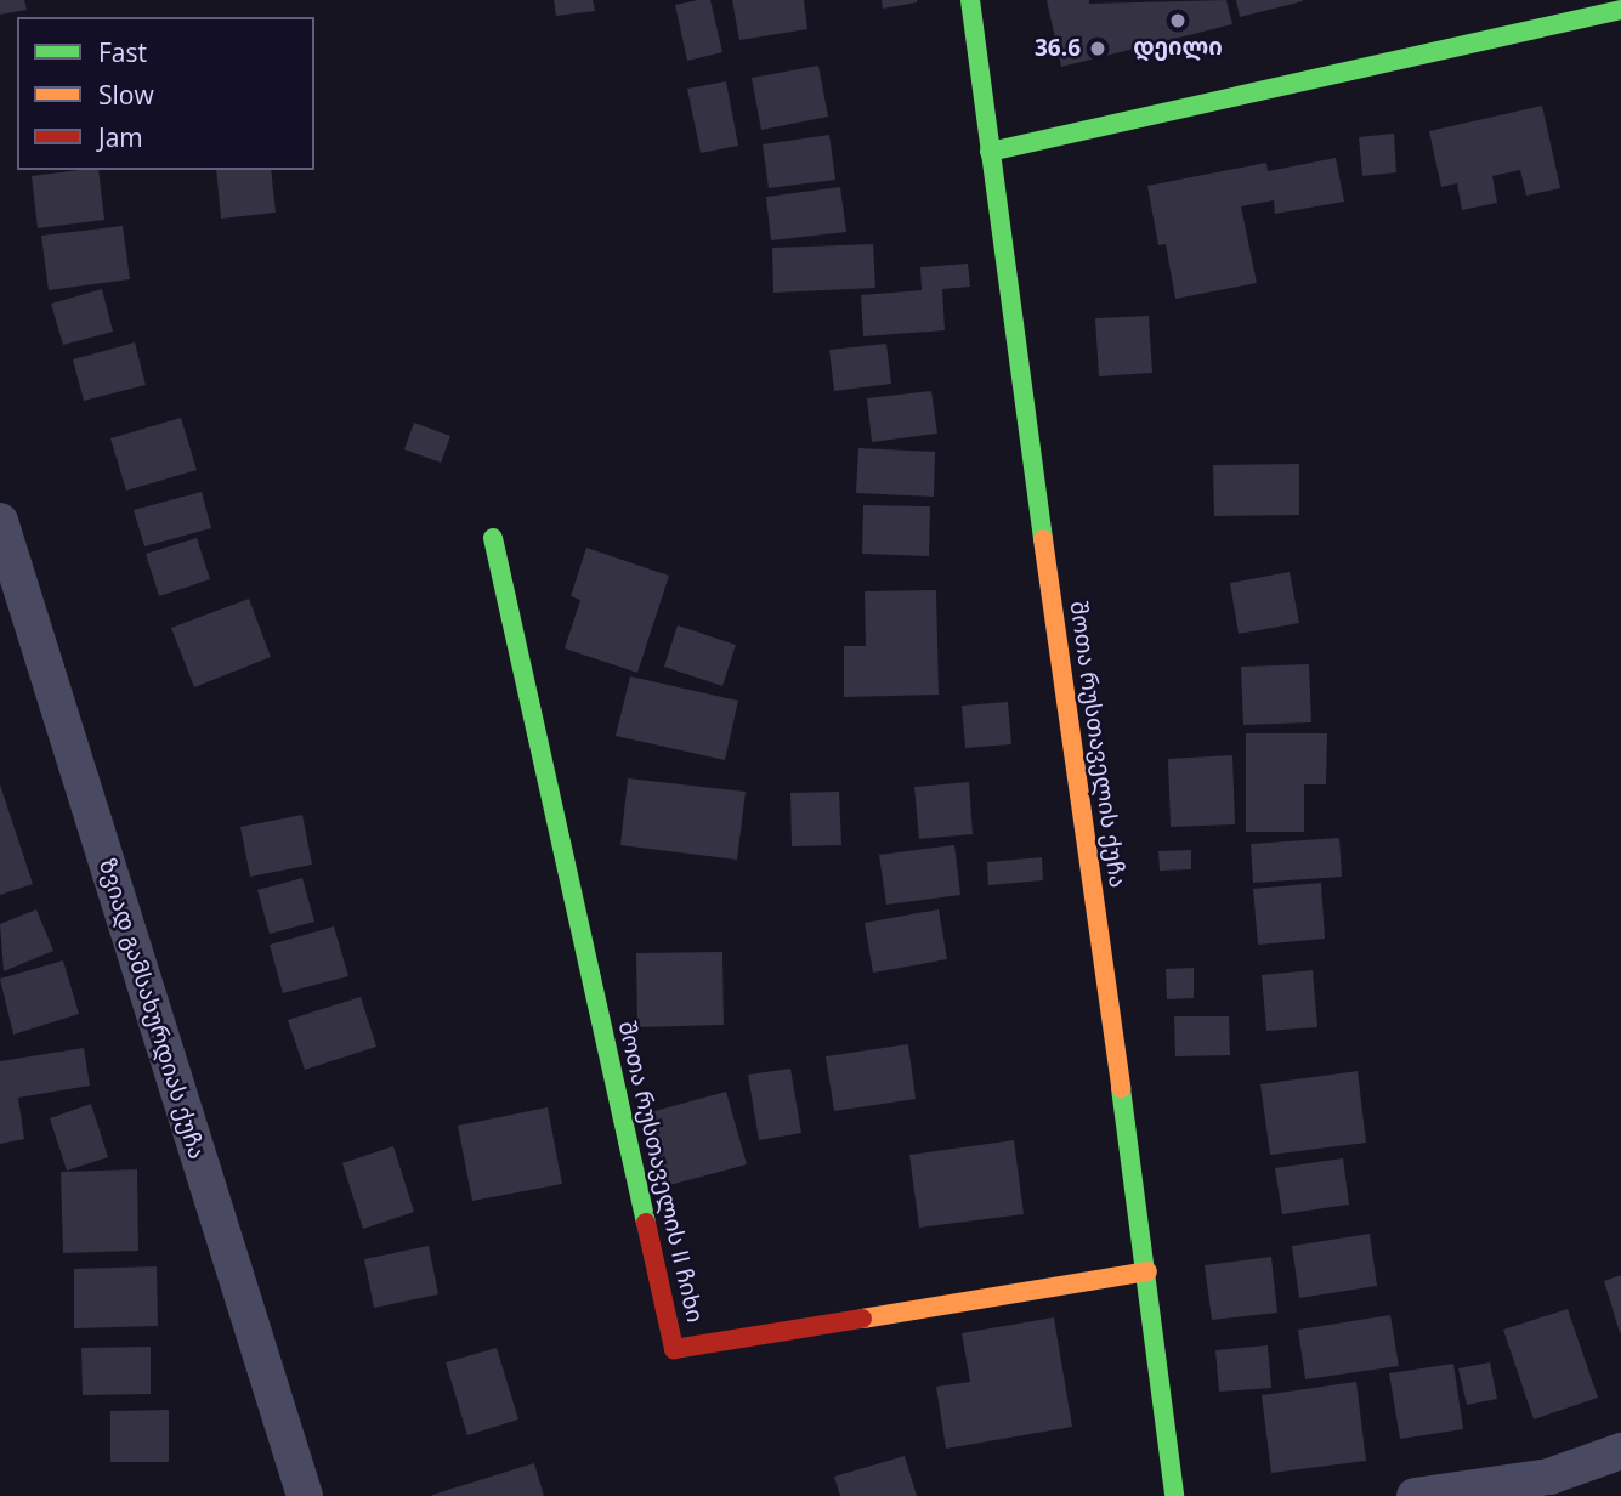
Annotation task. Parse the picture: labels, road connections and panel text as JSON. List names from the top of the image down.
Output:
{
  "streets": {
    "street": ["შოთა რუსთაველის ქუჩა", "ზვიად გამსახურდიას ქუჩა", "შოთა რუსთაველის II ჩიხი"]
  },
  "crossings": [
    ["შოთა რუსთაველის ქუჩა", "შოთა რუსთაველის II ჩიხი"]
  ],
  "places": ["დეილი", "36.6"],
  "legend": ["Fast", "Slow", "Jam"]
}
